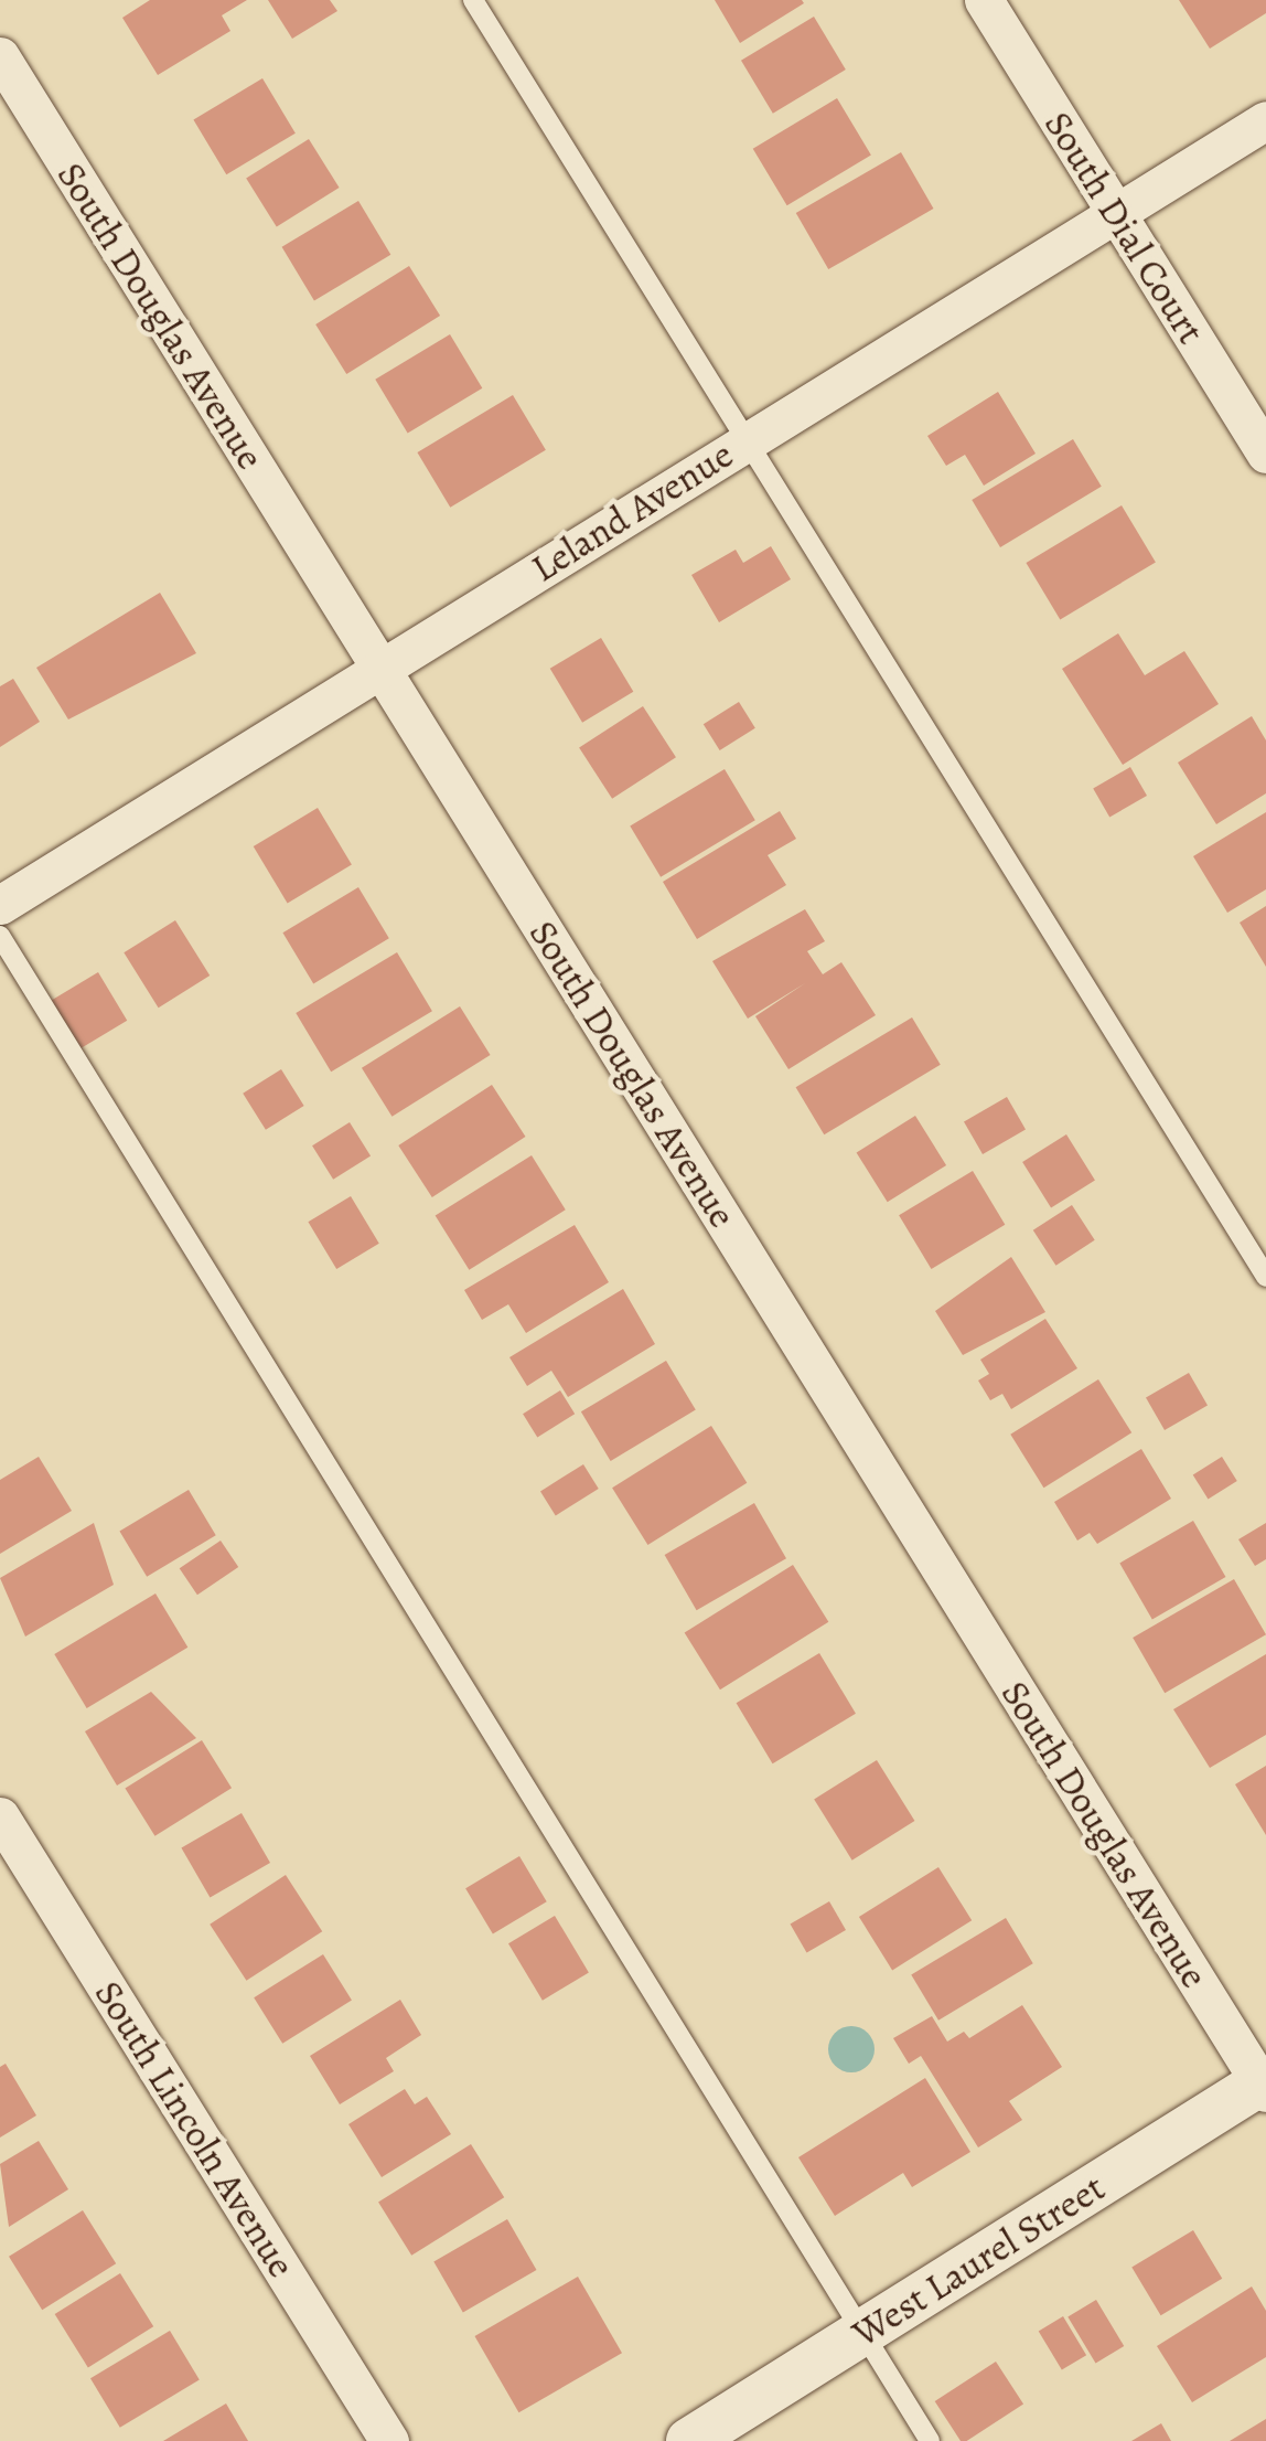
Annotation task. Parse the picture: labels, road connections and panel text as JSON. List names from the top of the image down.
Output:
{
  "streets": {
    "street": [
      "South Dial Court",
      "South Douglas Avenue",
      "Leland Avenue",
      "South Lincoln Avenue",
      "West Laurel Street"
    ]
  },
  "crossings": [
    ["South Dial Court", "Leland Avenue"],
    ["South Douglas Avenue", "Leland Avenue"],
    ["South Douglas Avenue", "West Laurel Street"]
  ]
}
